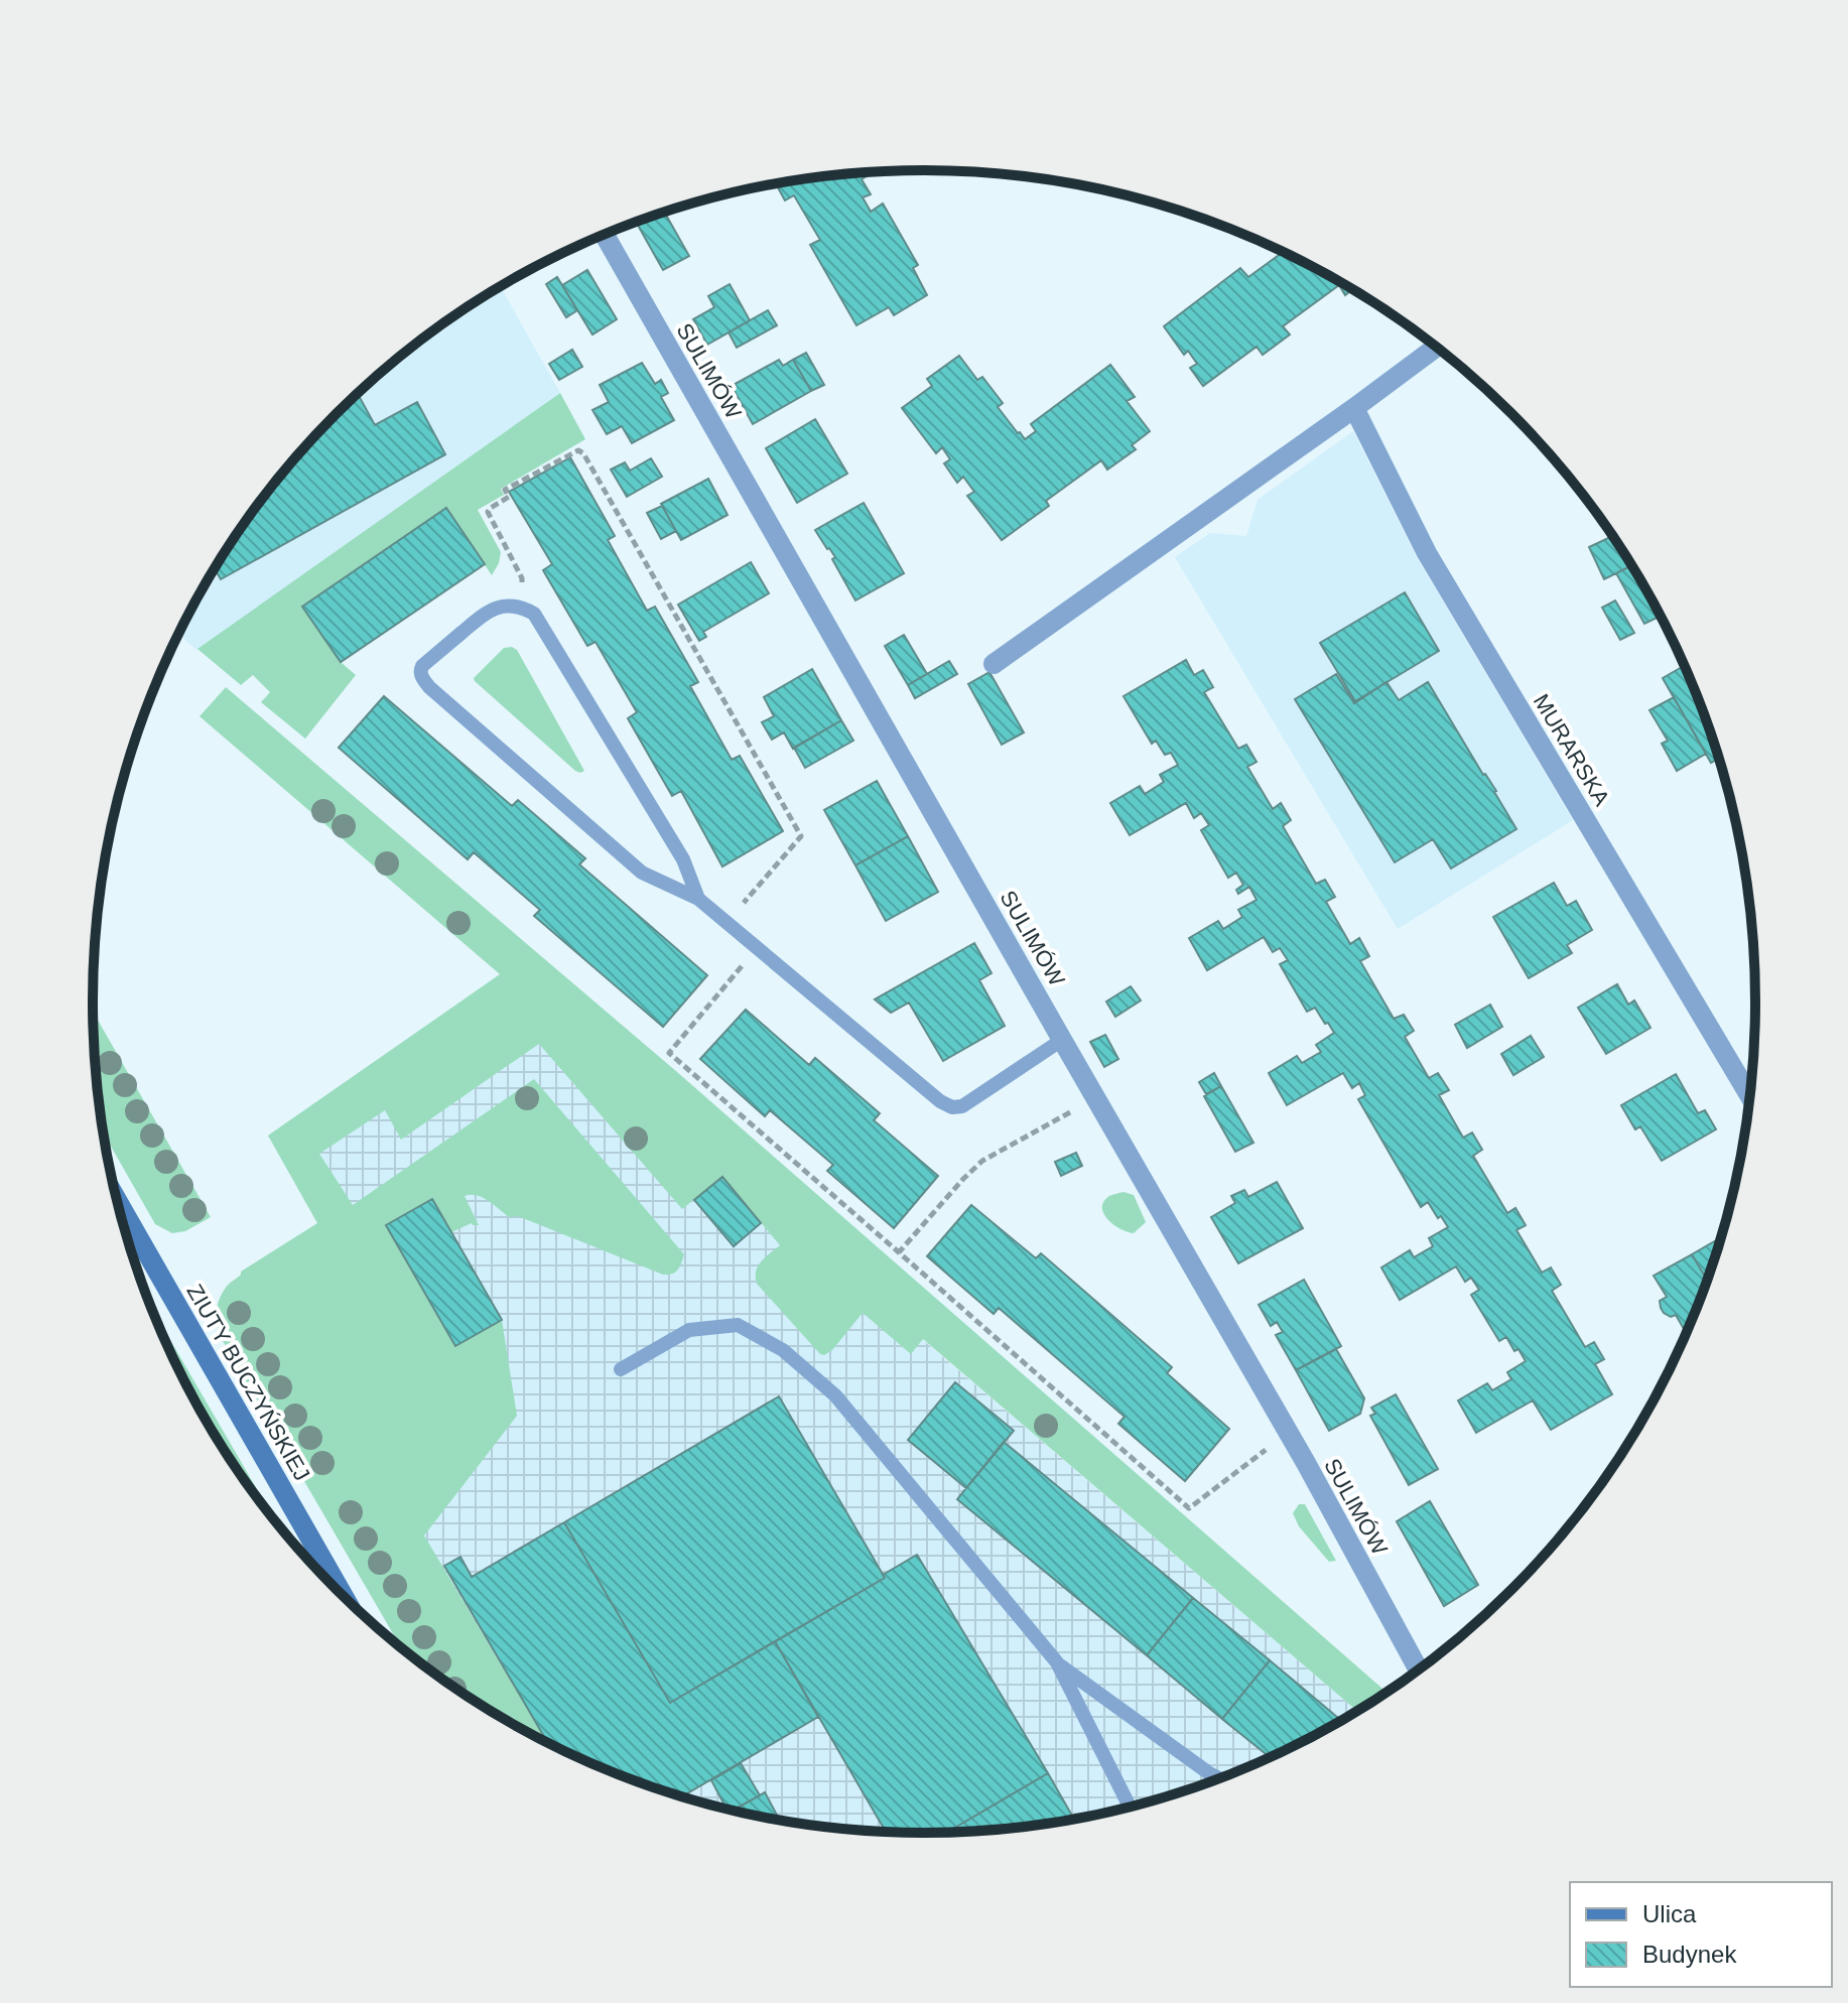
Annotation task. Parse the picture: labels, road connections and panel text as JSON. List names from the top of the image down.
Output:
{
  "streets": {
    "main road": ["ZIUTY BUCZYŃSKIEJ"],
    "street": ["SULIMÓW", "MURARSKA"]
  },
  "legend": ["Ulica", "Budynek"]
}
